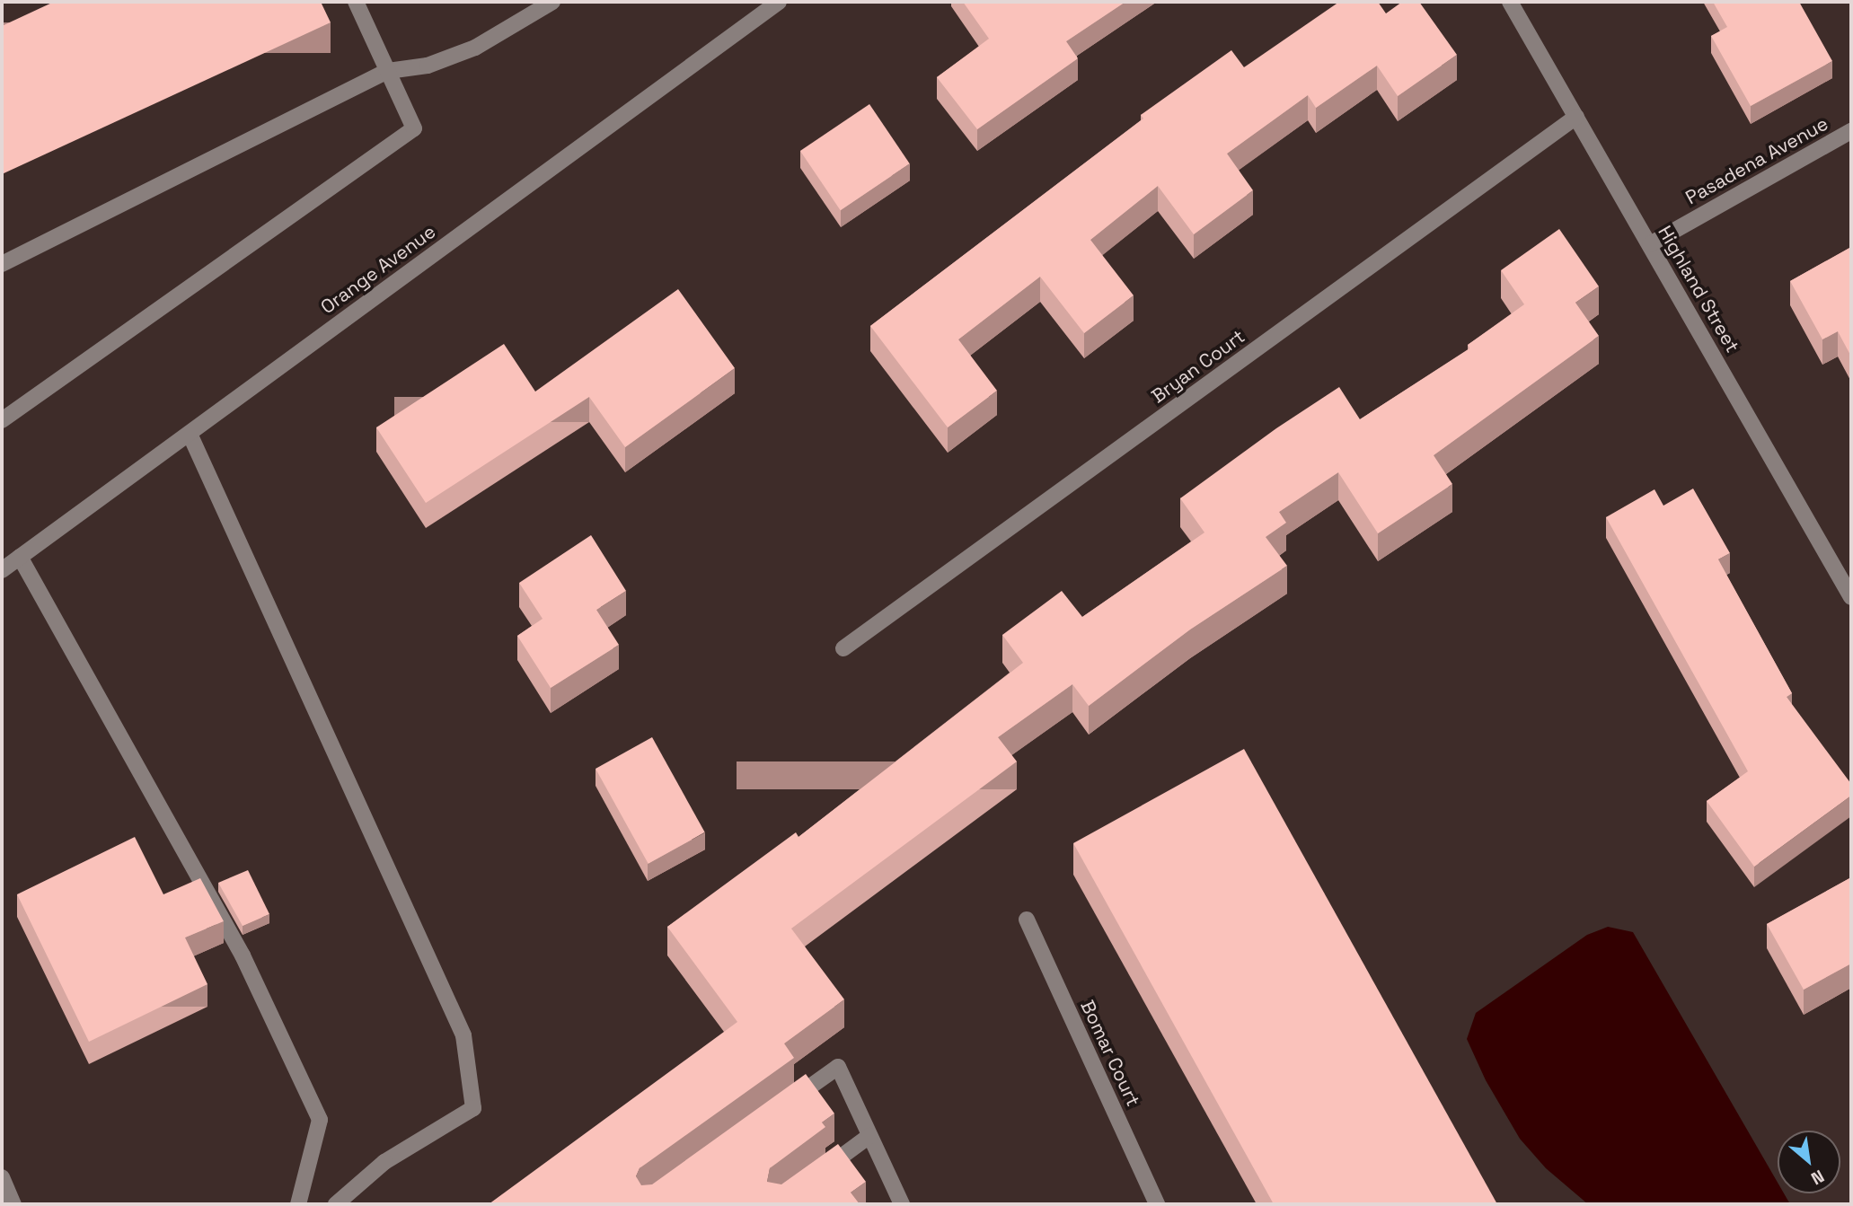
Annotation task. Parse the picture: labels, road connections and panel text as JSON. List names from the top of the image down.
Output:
{
  "streets": {
    "street": [
      "Pasadena Avenue",
      "Orange Avenue",
      "Highland Street",
      "Bryan Court",
      "Bomar Court"
    ]
  },
  "crossings": [
    ["Pasadena Avenue", "Highland Street"],
    ["Highland Street", "Bryan Court"]
  ],
  "north": "bottom right"
}
